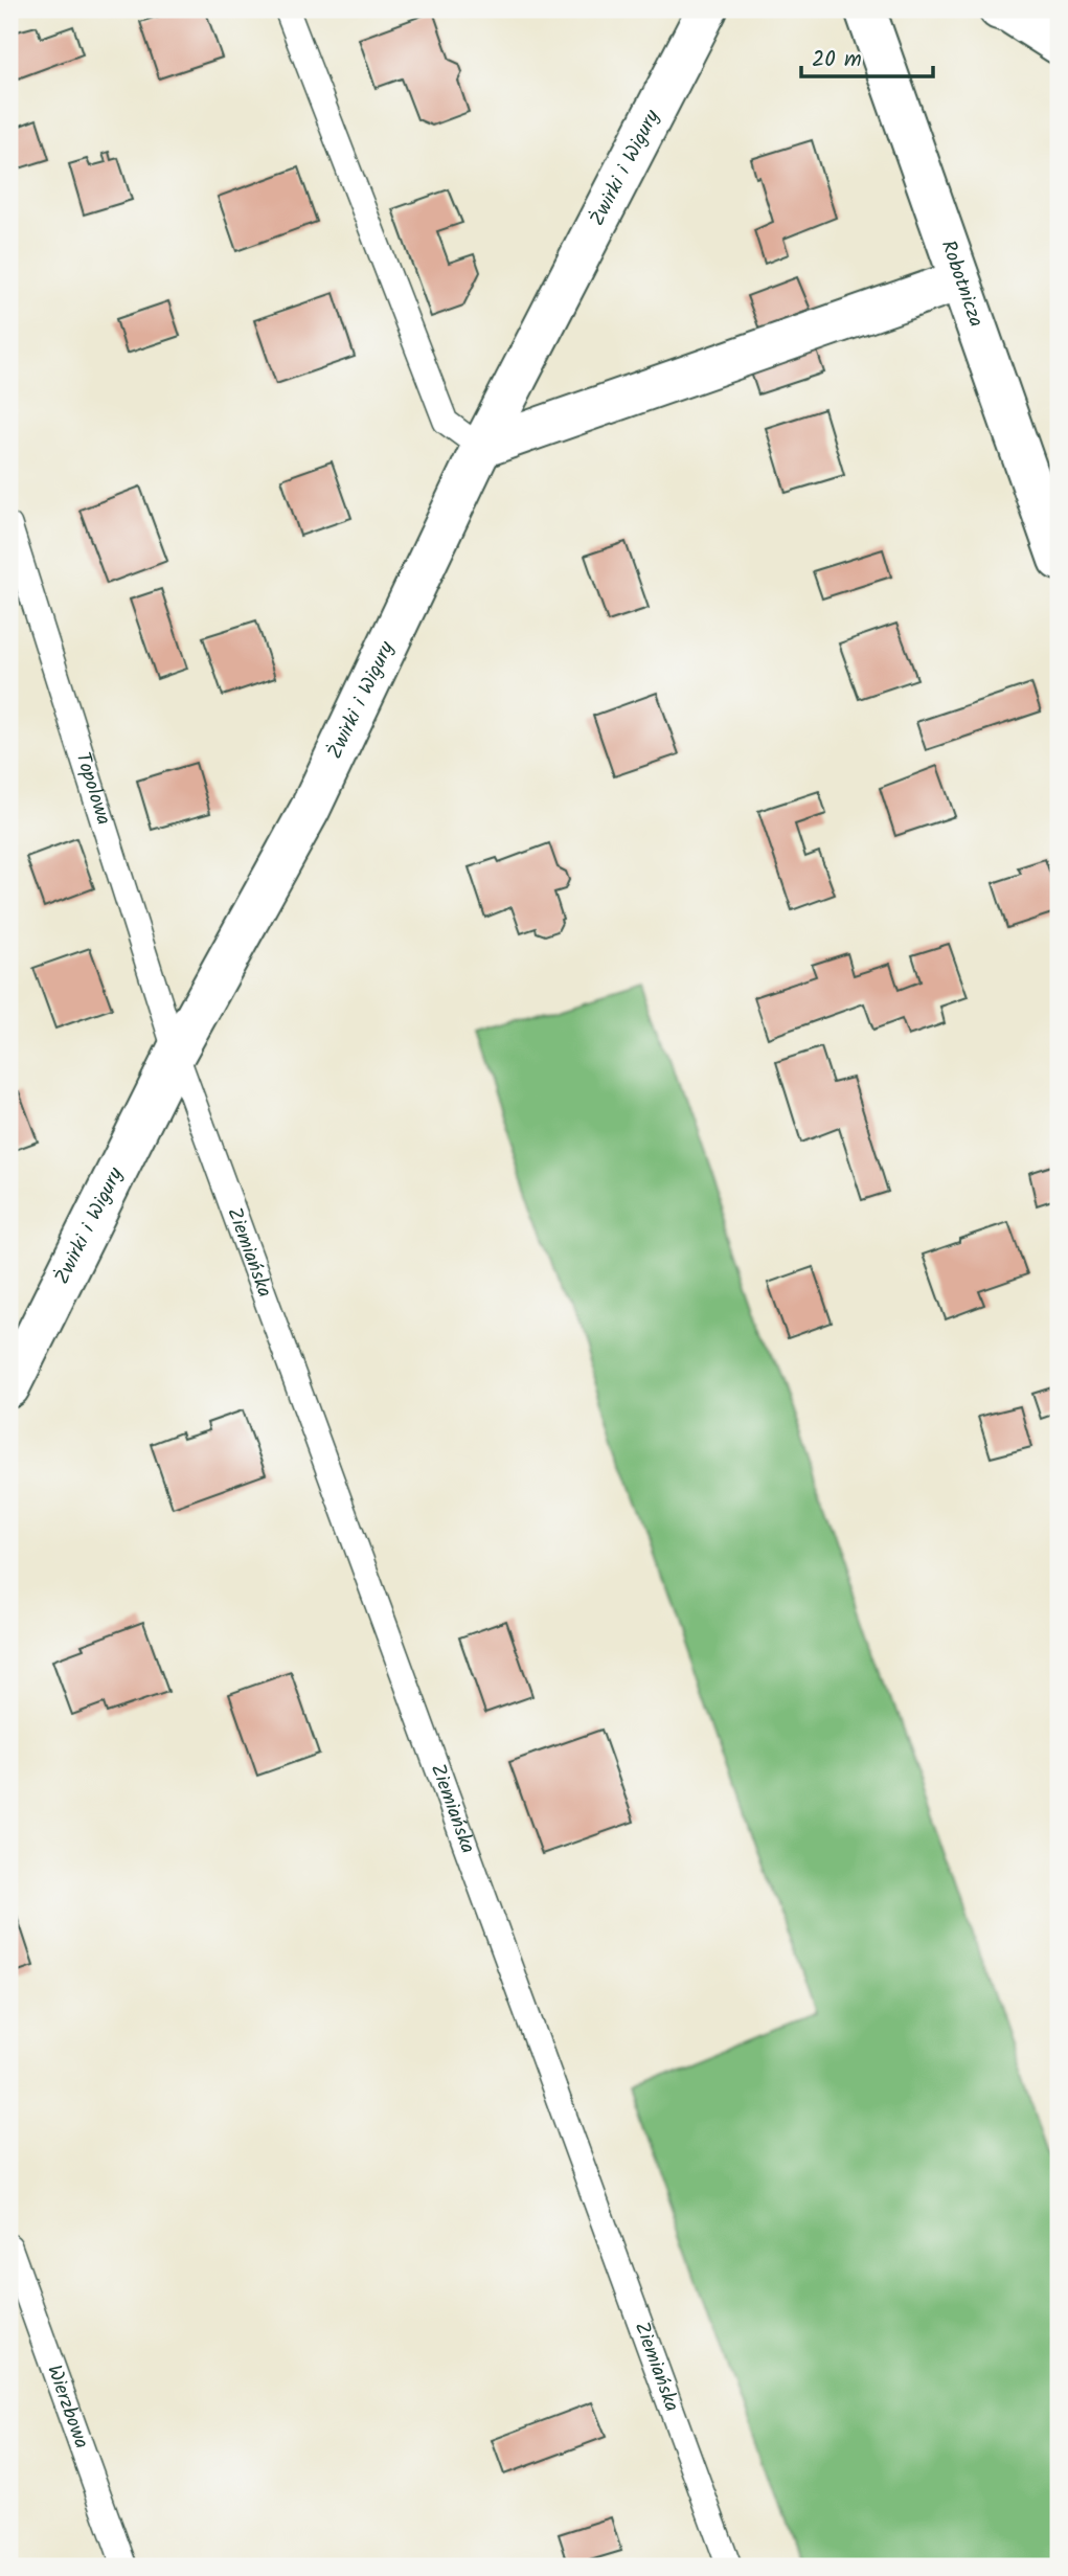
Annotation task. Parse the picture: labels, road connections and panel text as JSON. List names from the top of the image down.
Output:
{
  "streets": {
    "street": ["Żwirki i Wigury", "Robotnicza"],
    "lane": ["Topolowa", "Ziemiańska", "Wierzbowa"]
  },
  "crossings": [
    ["Żwirki i Wigury", "Topolowa"],
    ["Żwirki i Wigury", "Ziemiańska"],
    ["Topolowa", "Ziemiańska"]
  ],
  "scale_bar": "20 m"
}
